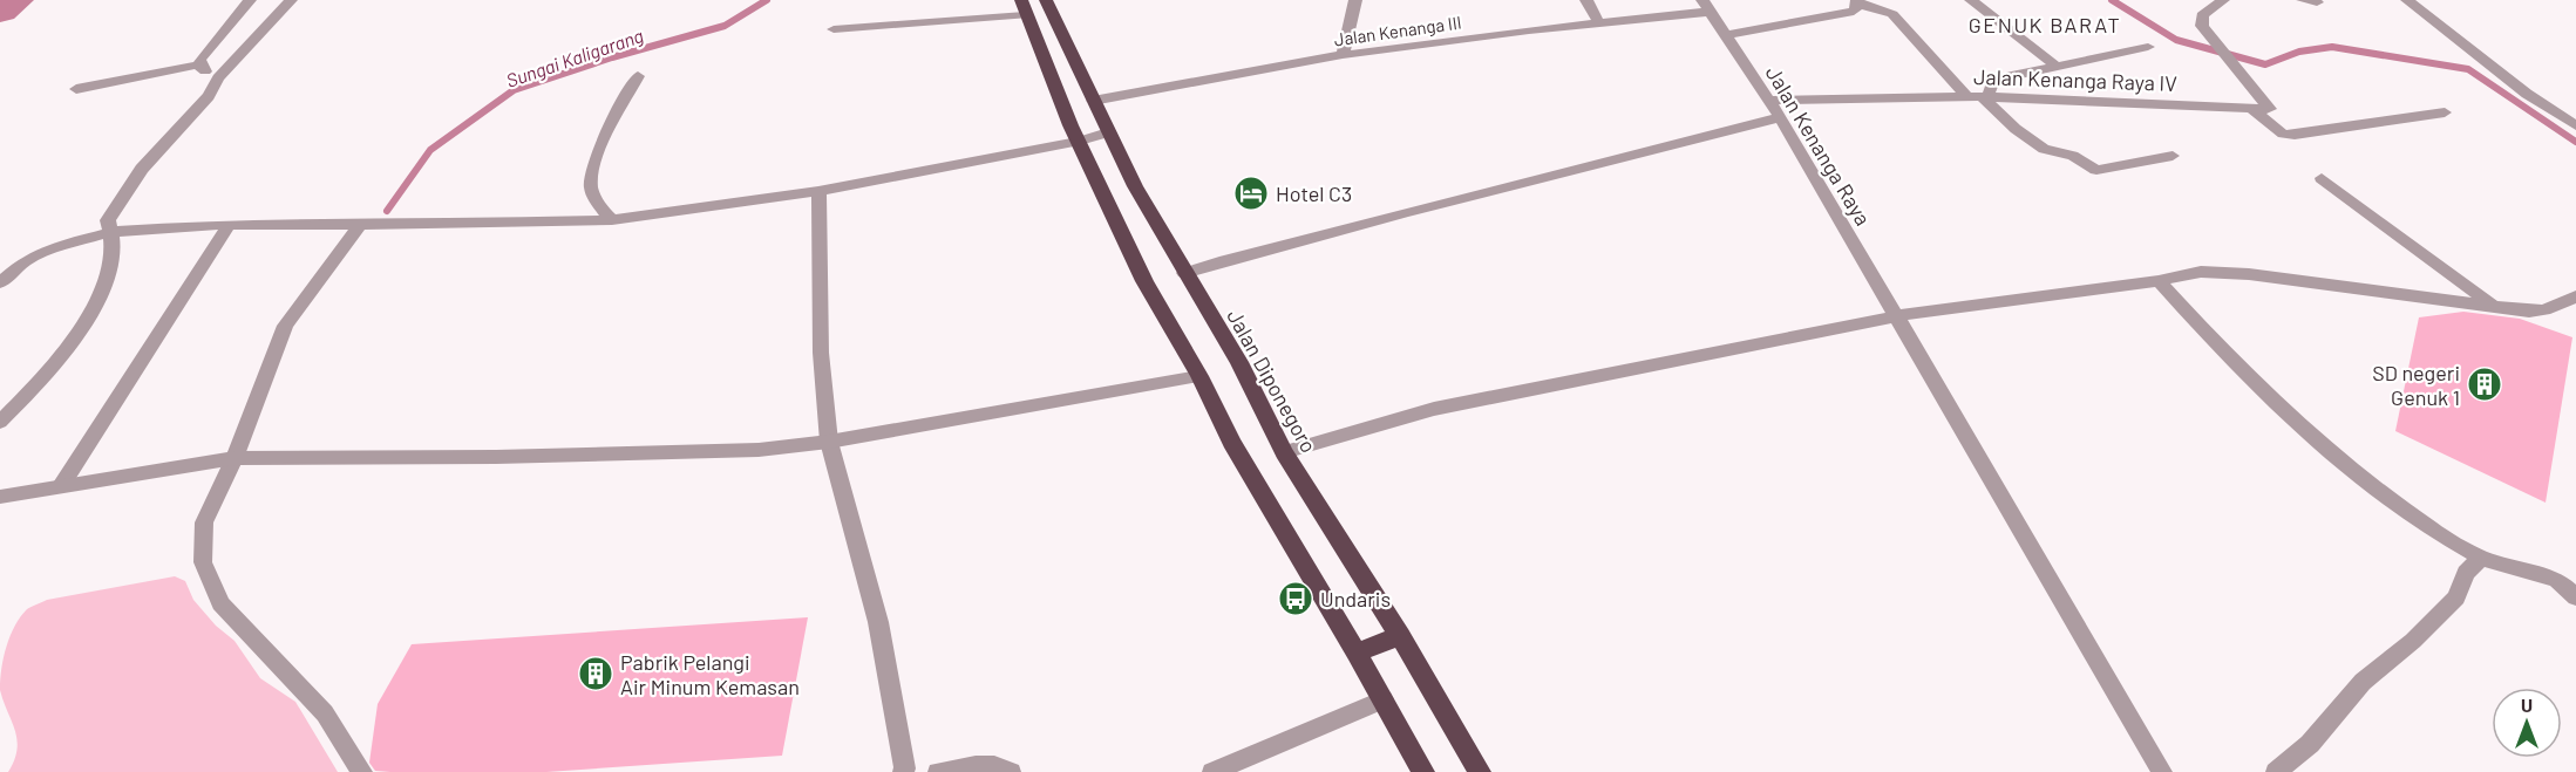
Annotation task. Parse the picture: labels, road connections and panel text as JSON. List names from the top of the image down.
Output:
{
  "streets": {
    "highway": ["Jalan Diponegoro"],
    "street": ["Jalan Kenanga III", "Jalan Kenanga Raya IV", "Jalan Kenanga Raya"]
  },
  "crossings": [
    ["Jalan Kenanga III", "Jalan Kenanga Raya"],
    ["Jalan Kenanga III", "Jalan Diponegoro"],
    ["Jalan Kenanga Raya IV", "Jalan Kenanga Raya"]
  ],
  "districts": ["GENUK BARAT"],
  "water": ["Sungai Kaligarang"],
  "places": {
    "hotel": ["Hotel C3"],
    "building": ["SD negeri Genuk 1", "Pabrik Pelangi Air Minum Kemasan"],
    "bus stop": ["Undaris"]
  },
  "north": "top"
}
